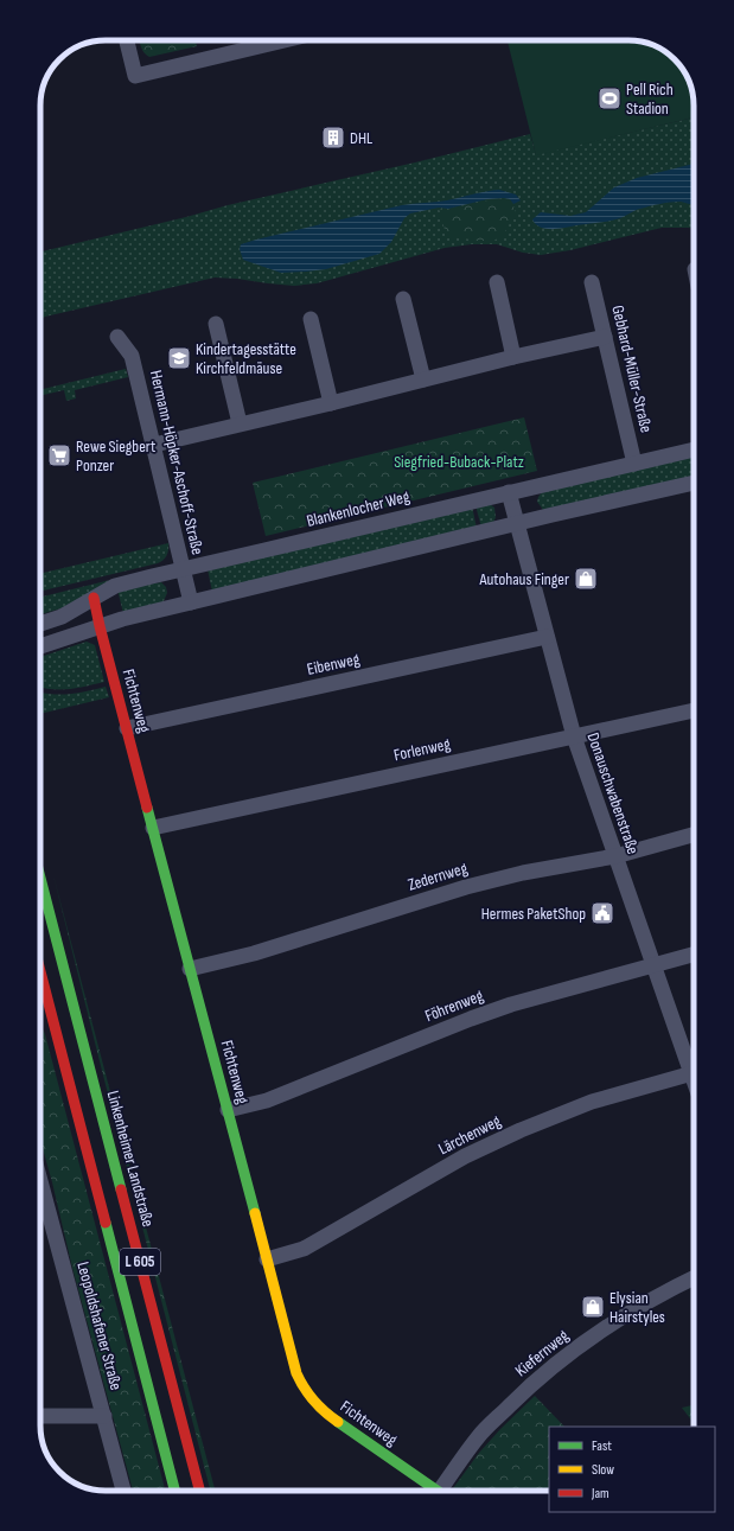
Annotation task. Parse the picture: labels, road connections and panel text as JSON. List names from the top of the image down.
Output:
{
  "streets": {
    "main road": ["Fichtenweg", "Linkenheimer Landstraße", "L 605"],
    "street": [
      "Gebhard-Müller-Straße",
      "Hermann-Höpker-Aschoff-Straße",
      "Blankenlocher Weg",
      "Eibenweg",
      "Forlenweg",
      "Donauschwabenstraße",
      "Zedernweg",
      "Föhrenweg",
      "Lärchenweg",
      "Leopoldshafener Straße",
      "Kiefernweg"
    ]
  },
  "crossings": [
    ["Gebhard-Müller-Straße", "Blankenlocher Weg"],
    ["Hermann-Höpker-Aschoff-Straße", "Blankenlocher Weg"],
    ["Blankenlocher Weg", "Fichtenweg"],
    ["Blankenlocher Weg", "Donauschwabenstraße"],
    ["Eibenweg", "Fichtenweg"],
    ["Eibenweg", "Donauschwabenstraße"],
    ["Fichtenweg", "Forlenweg"],
    ["Fichtenweg", "Zedernweg"],
    ["Fichtenweg", "Föhrenweg"],
    ["Fichtenweg", "Lärchenweg"],
    ["Forlenweg", "Donauschwabenstraße"],
    ["Donauschwabenstraße", "Zedernweg"],
    ["Donauschwabenstraße", "Föhrenweg"]
  ],
  "parks": ["Siegfried-Buback-Platz"],
  "places": {
    "sports": ["Pell Rich Stadion"],
    "building": ["DHL"],
    "school or university": ["Kindertagesstätte Kirchfeldmäuse"],
    "supermarket": ["Rewe Siegbert Ponzer"],
    "shop": ["Autohaus Finger", "Elysian Hairstyles"],
    "public building": ["Hermes PaketShop"]
  },
  "legend": ["Fast", "Slow", "Jam"]
}
